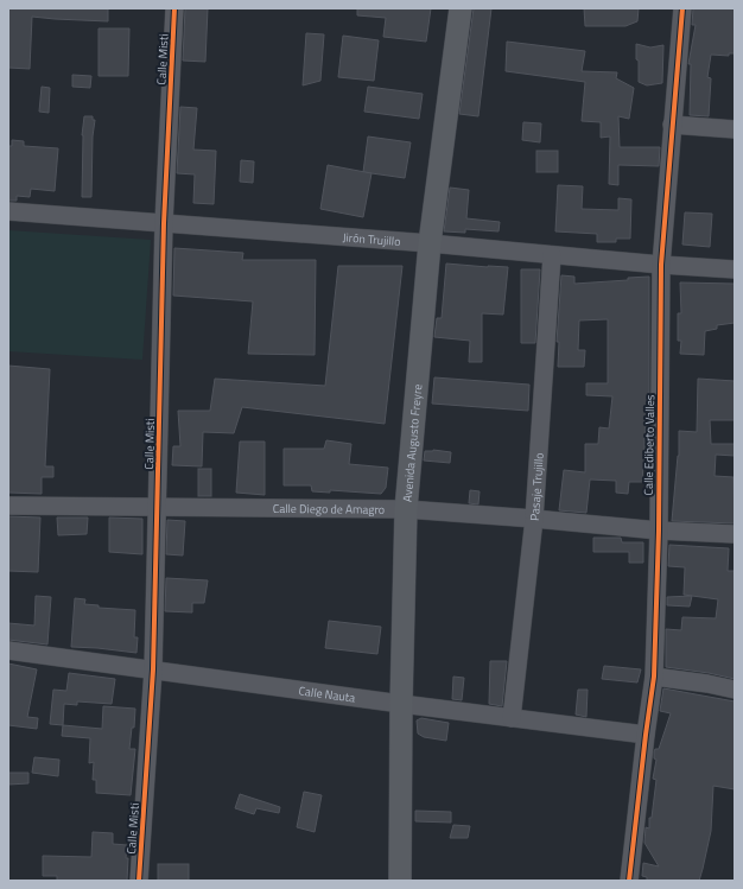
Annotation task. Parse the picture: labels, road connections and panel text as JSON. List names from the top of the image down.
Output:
{
  "streets": {
    "main road": ["Avenida Augusto Freyre"],
    "street": [
      "Calle Misti",
      "Jirón Trujillo",
      "Calle Ediberto Valles",
      "Pasaje Trujillo",
      "Calle Diego de Amagro",
      "Calle Nauta"
    ]
  },
  "crossings": [
    ["Calle Misti", "Jirón Trujillo"],
    ["Calle Misti", "Calle Diego de Amagro"],
    ["Calle Misti", "Calle Nauta"],
    ["Jirón Trujillo", "Avenida Augusto Freyre"],
    ["Jirón Trujillo", "Calle Ediberto Valles"],
    ["Jirón Trujillo", "Pasaje Trujillo"],
    ["Avenida Augusto Freyre", "Calle Diego de Amagro"],
    ["Avenida Augusto Freyre", "Calle Nauta"],
    ["Calle Ediberto Valles", "Calle Diego de Amagro"],
    ["Calle Ediberto Valles", "Calle Nauta"],
    ["Pasaje Trujillo", "Calle Diego de Amagro"],
    ["Pasaje Trujillo", "Calle Nauta"]
  ]
}
